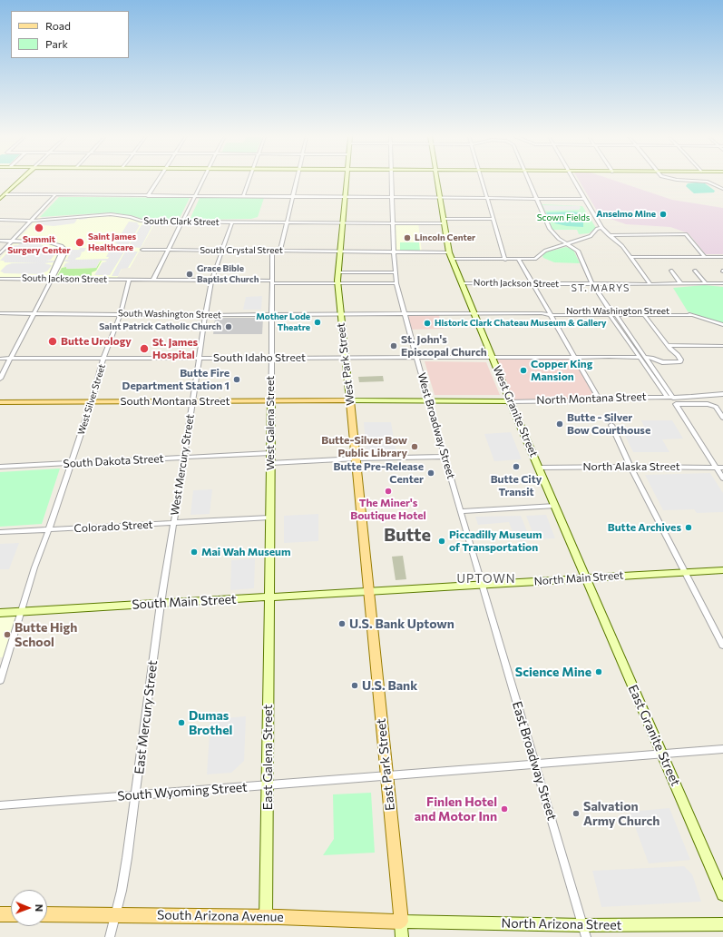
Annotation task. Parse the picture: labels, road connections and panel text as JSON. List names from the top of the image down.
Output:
{
  "streets": {
    "main road": [
      "West Park Street",
      "South Montana Street",
      "East Park Street",
      "South Arizona Avenue"
    ],
    "street": [
      "South Clark Street",
      "South Crystal Street",
      "South Jackson Street",
      "North Jackson Street",
      "North Washington Street",
      "South Washington Street",
      "South Idaho Street",
      "North Montana Street",
      "West Silver Street",
      "West Granite Street",
      "West Galena Street",
      "West Broadway Street",
      "South Dakota Street",
      "West Mercury Street",
      "North Alaska Street",
      "Colorado Street",
      "North Main Street",
      "South Main Street",
      "East Mercury Street",
      "East Granite Street",
      "East Galena Street",
      "East Broadway Street",
      "South Wyoming Street",
      "North Arizona Street"
    ]
  },
  "crossings": [
    ["South Clark Street", "West Park Street"],
    ["South Clark Street", "West Granite Street"],
    ["South Clark Street", "West Broadway Street"],
    ["South Clark Street", "West Mercury Street"],
    ["South Crystal Street", "West Park Street"],
    ["South Crystal Street", "West Granite Street"],
    ["South Crystal Street", "West Galena Street"],
    ["South Crystal Street", "West Broadway Street"],
    ["South Crystal Street", "West Mercury Street"],
    ["South Jackson Street", "West Silver Street"],
    ["North Jackson Street", "West Granite Street"],
    ["North Washington Street", "South Washington Street"],
    ["North Washington Street", "West Park Street"],
    ["North Washington Street", "West Granite Street"],
    ["North Washington Street", "West Broadway Street"],
    ["South Washington Street", "West Park Street"],
    ["South Washington Street", "West Silver Street"],
    ["South Washington Street", "West Galena Street"],
    ["South Washington Street", "West Mercury Street"],
    ["South Idaho Street", "West Park Street"],
    ["South Idaho Street", "West Silver Street"],
    ["South Idaho Street", "West Granite Street"],
    ["South Idaho Street", "West Galena Street"],
    ["South Idaho Street", "West Broadway Street"],
    ["South Idaho Street", "West Mercury Street"],
    ["West Park Street", "North Montana Street"],
    ["West Park Street", "South Montana Street"],
    ["West Park Street", "North Main Street"],
    ["West Park Street", "South Main Street"],
    ["West Park Street", "East Park Street"],
    ["North Montana Street", "South Montana Street"],
    ["North Montana Street", "West Granite Street"],
    ["North Montana Street", "West Broadway Street"],
    ["West Silver Street", "South Montana Street"],
    ["West Silver Street", "South Dakota Street"],
    ["West Silver Street", "Colorado Street"],
    ["West Silver Street", "South Main Street"],
    ["South Montana Street", "West Galena Street"],
    ["South Montana Street", "West Mercury Street"],
    ["West Granite Street", "North Alaska Street"],
    ["West Granite Street", "North Main Street"],
    ["West Granite Street", "East Granite Street"],
    ["West Galena Street", "South Dakota Street"],
    ["West Galena Street", "Colorado Street"],
    ["West Galena Street", "South Main Street"],
    ["West Galena Street", "East Galena Street"],
    ["West Broadway Street", "North Main Street"],
    ["West Broadway Street", "East Broadway Street"],
    ["South Dakota Street", "West Mercury Street"],
    ["West Mercury Street", "Colorado Street"],
    ["West Mercury Street", "South Main Street"],
    ["West Mercury Street", "East Mercury Street"],
    ["North Main Street", "South Main Street"],
    ["North Main Street", "East Granite Street"],
    ["North Main Street", "East Broadway Street"],
    ["North Main Street", "East Park Street"],
    ["South Main Street", "East Mercury Street"],
    ["South Main Street", "East Galena Street"],
    ["South Main Street", "East Park Street"],
    ["East Mercury Street", "South Wyoming Street"],
    ["East Mercury Street", "South Arizona Avenue"],
    ["East Granite Street", "South Wyoming Street"],
    ["East Galena Street", "South Wyoming Street"],
    ["East Galena Street", "South Arizona Avenue"],
    ["East Broadway Street", "South Wyoming Street"],
    ["East Broadway Street", "North Arizona Street"],
    ["East Park Street", "South Wyoming Street"],
    ["East Park Street", "South Arizona Avenue"],
    ["East Park Street", "North Arizona Street"],
    ["South Arizona Avenue", "North Arizona Street"]
  ],
  "districts": ["ST. MARYS", "Butte", "UPTOWN"],
  "parks": ["Scown Fields"],
  "places": [
    "Anselmo Mine",
    "Summit Surgery Center",
    "Lincoln Center",
    "Saint James Healthcare",
    "Grace Bible Baptist Church",
    "Mother Lode Theatre",
    "Historic Clark Chateau Museum & Gallery",
    "Saint Patrick Catholic Church",
    "Butte Urology",
    "St. John's Episcopal Church",
    "St. James Hospital",
    "Copper King Mansion",
    "Butte Fire Department Station 1",
    "Butte - Silver Bow Courthouse",
    "Butte-Silver Bow Public Library",
    "Butte City Transit",
    "Butte Pre-Release Center",
    "The Miner's Boutique Hotel",
    "Butte Archives",
    "Piccadilly Museum of Transportation",
    "Mai Wah Museum",
    "U.S. Bank Uptown",
    "Butte High School",
    "Science Mine",
    "U.S. Bank",
    "Dumas Brothel",
    "Finlen Hotel and Motor Inn",
    "Salvation Army Church"
  ],
  "legend": ["Road", "Park"],
  "north": "right"
}
